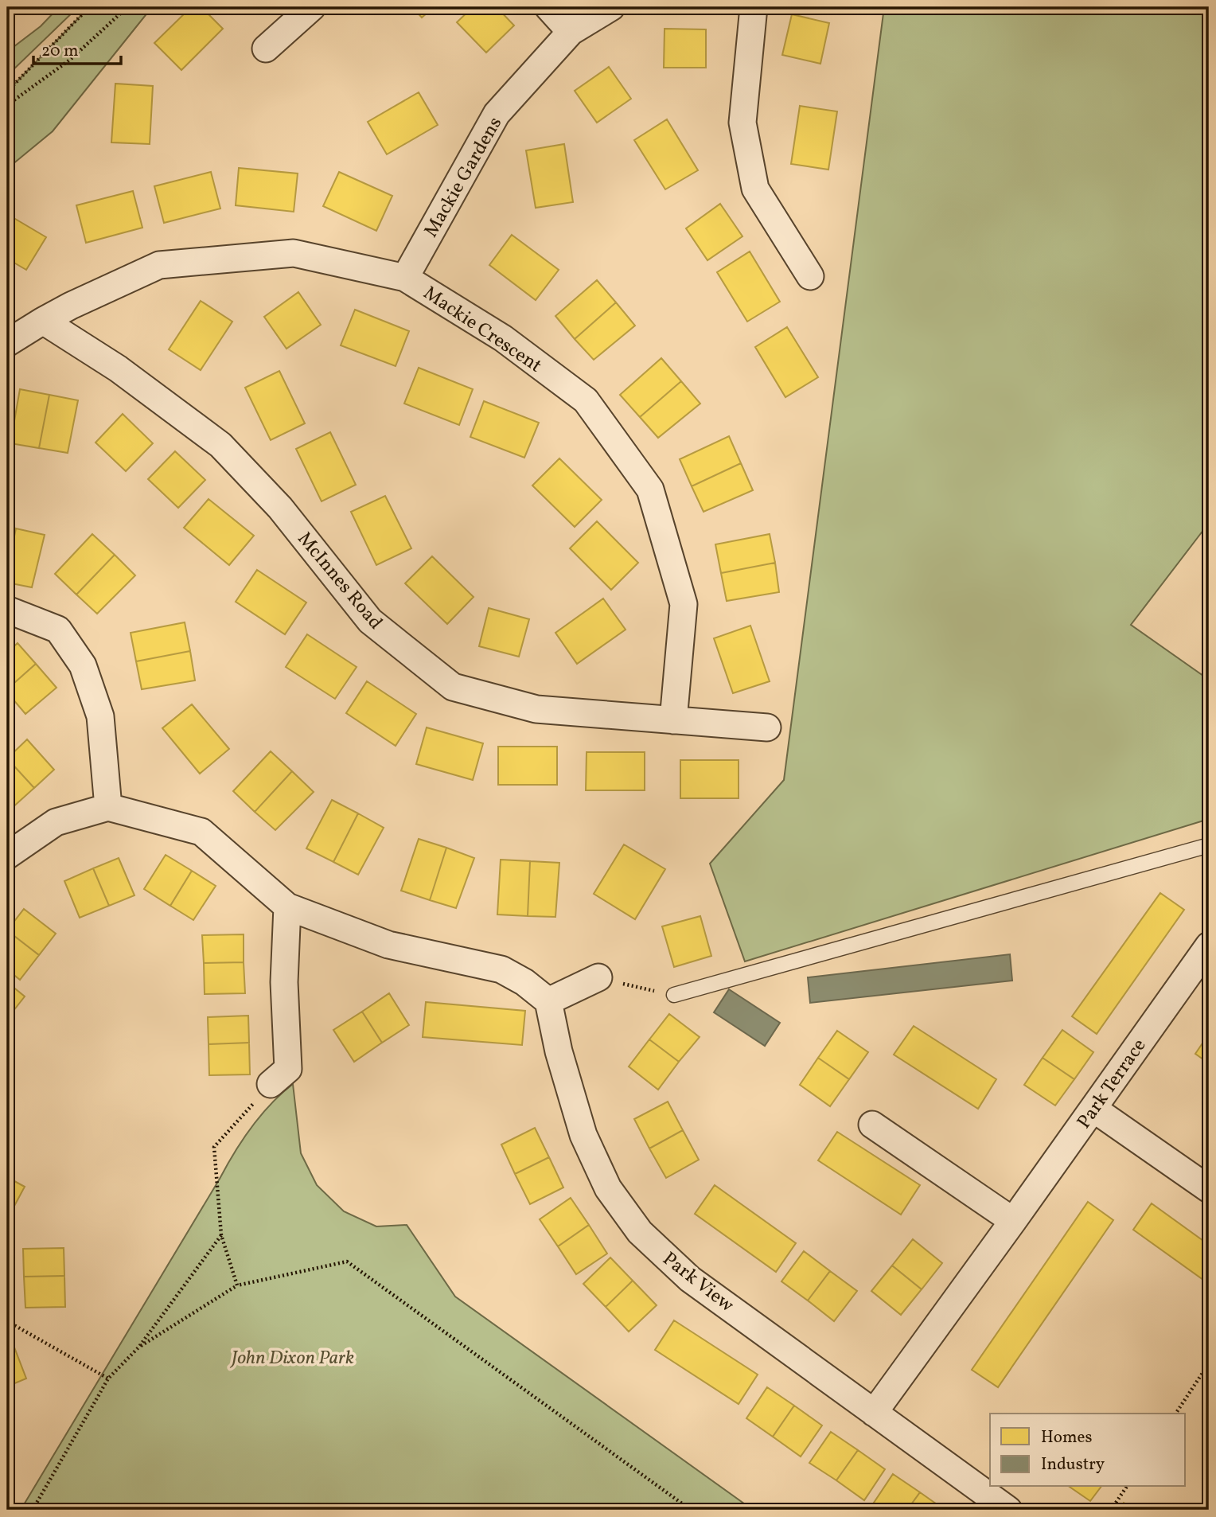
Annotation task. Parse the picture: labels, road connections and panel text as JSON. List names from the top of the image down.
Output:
{
  "streets": {
    "street": [
      "Mackie Gardens",
      "Mackie Crescent",
      "McInnes Road",
      "Park Terrace",
      "Park View"
    ]
  },
  "crossings": [
    ["Mackie Gardens", "Mackie Crescent"],
    ["Mackie Crescent", "McInnes Road"],
    ["Park Terrace", "Park View"]
  ],
  "parks": ["John Dixon Park"],
  "legend": ["Homes", "Industry"],
  "scale_bar": "20 m"
}
